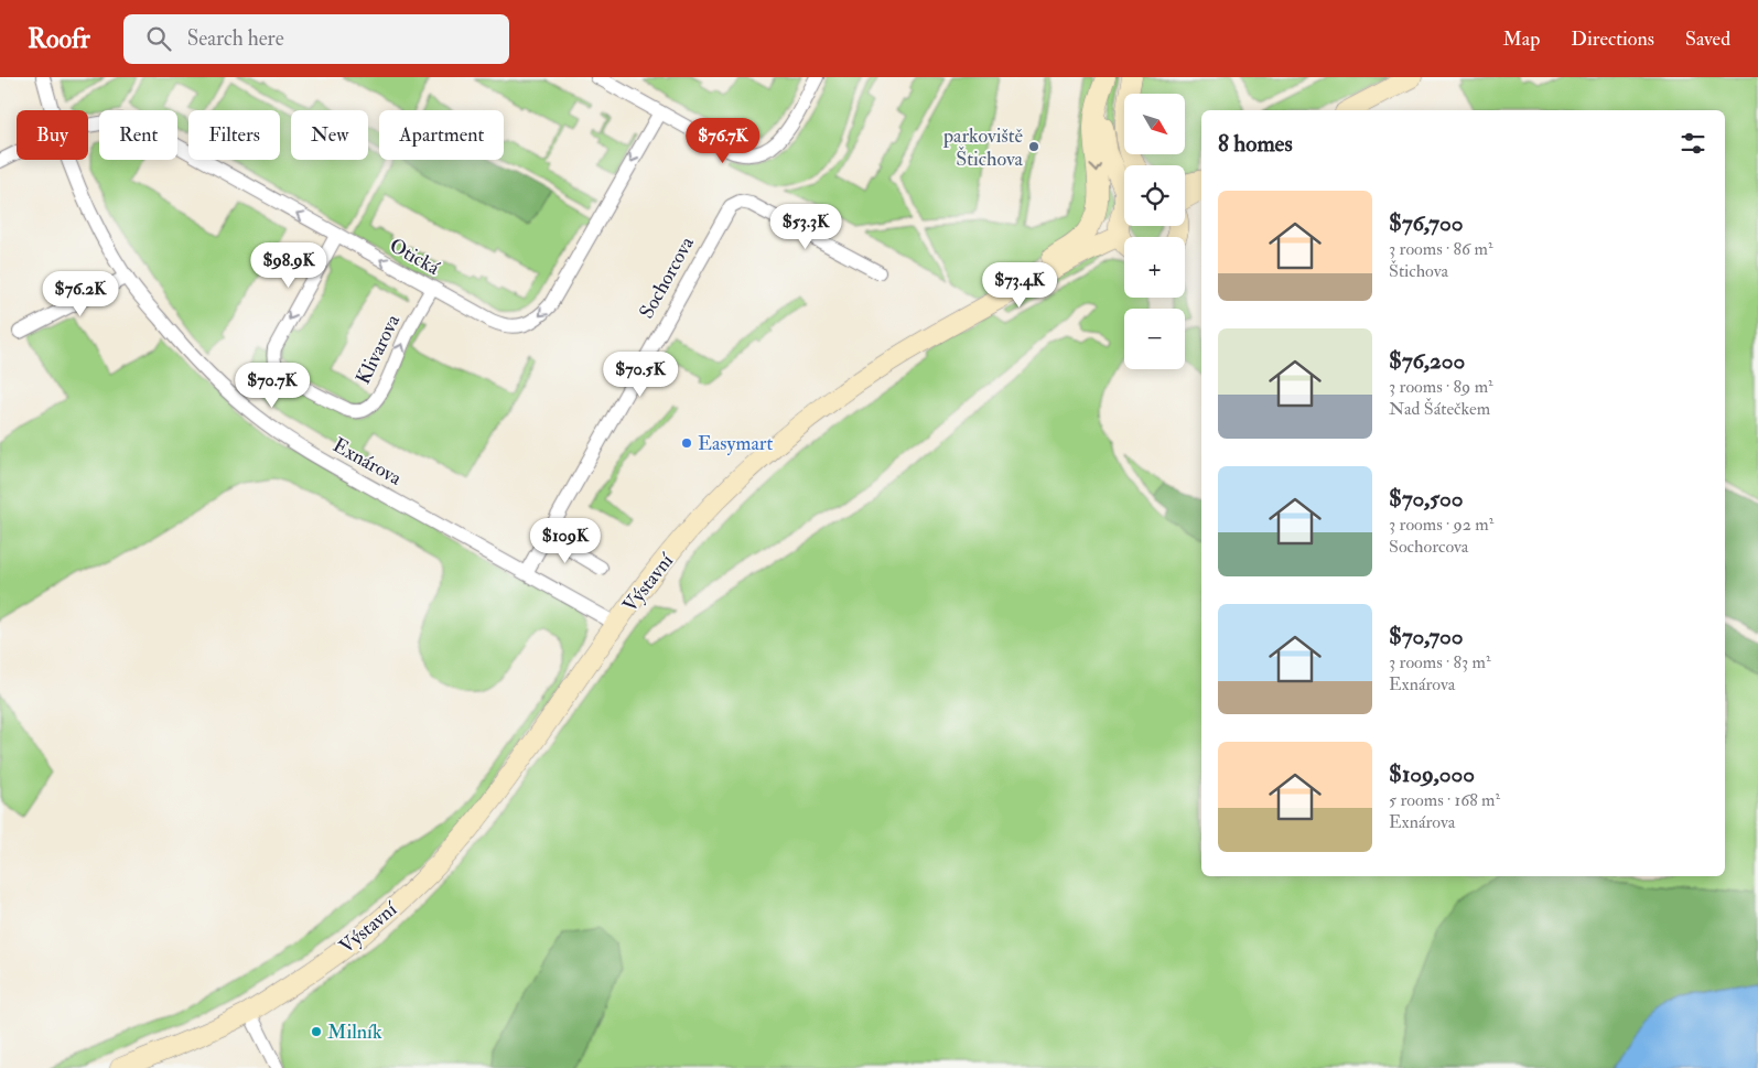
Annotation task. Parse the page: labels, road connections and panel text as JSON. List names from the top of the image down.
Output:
{
  "streets": {
    "main road": ["Výstavní"],
    "street": [
      "Otická",
      "Sochorcova",
      "Klivarova",
      "Exnárova"
    ]
  },
  "crossings": [
    ["Otická", "Klivarova"],
    ["Sochorcova", "Exnárova"],
    ["Exnárova", "Výstavní"]
  ],
  "places": ["parkoviště Štichova", "Easymart", "Milník"],
  "north": "bottom right",
  "page": {
    "header": "Roofr",
    "search": "Search here",
    "nav": ["Map", "Directions", "Saved"],
    "map_buttons": ["+", "−"],
    "chip": [
      "Buy",
      "Rent",
      "Filters",
      "New",
      "Apartment"
    ],
    "heading": "8 homes",
    "price": [
      "$76.7K",
      "$53.3K",
      "$98.9K",
      "$73.4K",
      "$76.2K",
      "$70.5K",
      "$70.7K",
      "$109K"
    ],
    "list": [
      {
        "name": "$76,700",
        "note": "3 rooms · 86 m² · Štichova"
      },
      {
        "name": "$76,200",
        "note": "3 rooms · 89 m² · Nad Šátečkem"
      },
      {
        "name": "$70,500",
        "note": "3 rooms · 92 m² · Sochorcova"
      },
      {
        "name": "$70,700",
        "note": "3 rooms · 83 m² · Exnárova"
      },
      {
        "name": "$109,000",
        "note": "5 rooms · 168 m² · Exnárova"
      }
    ]
  }
}
